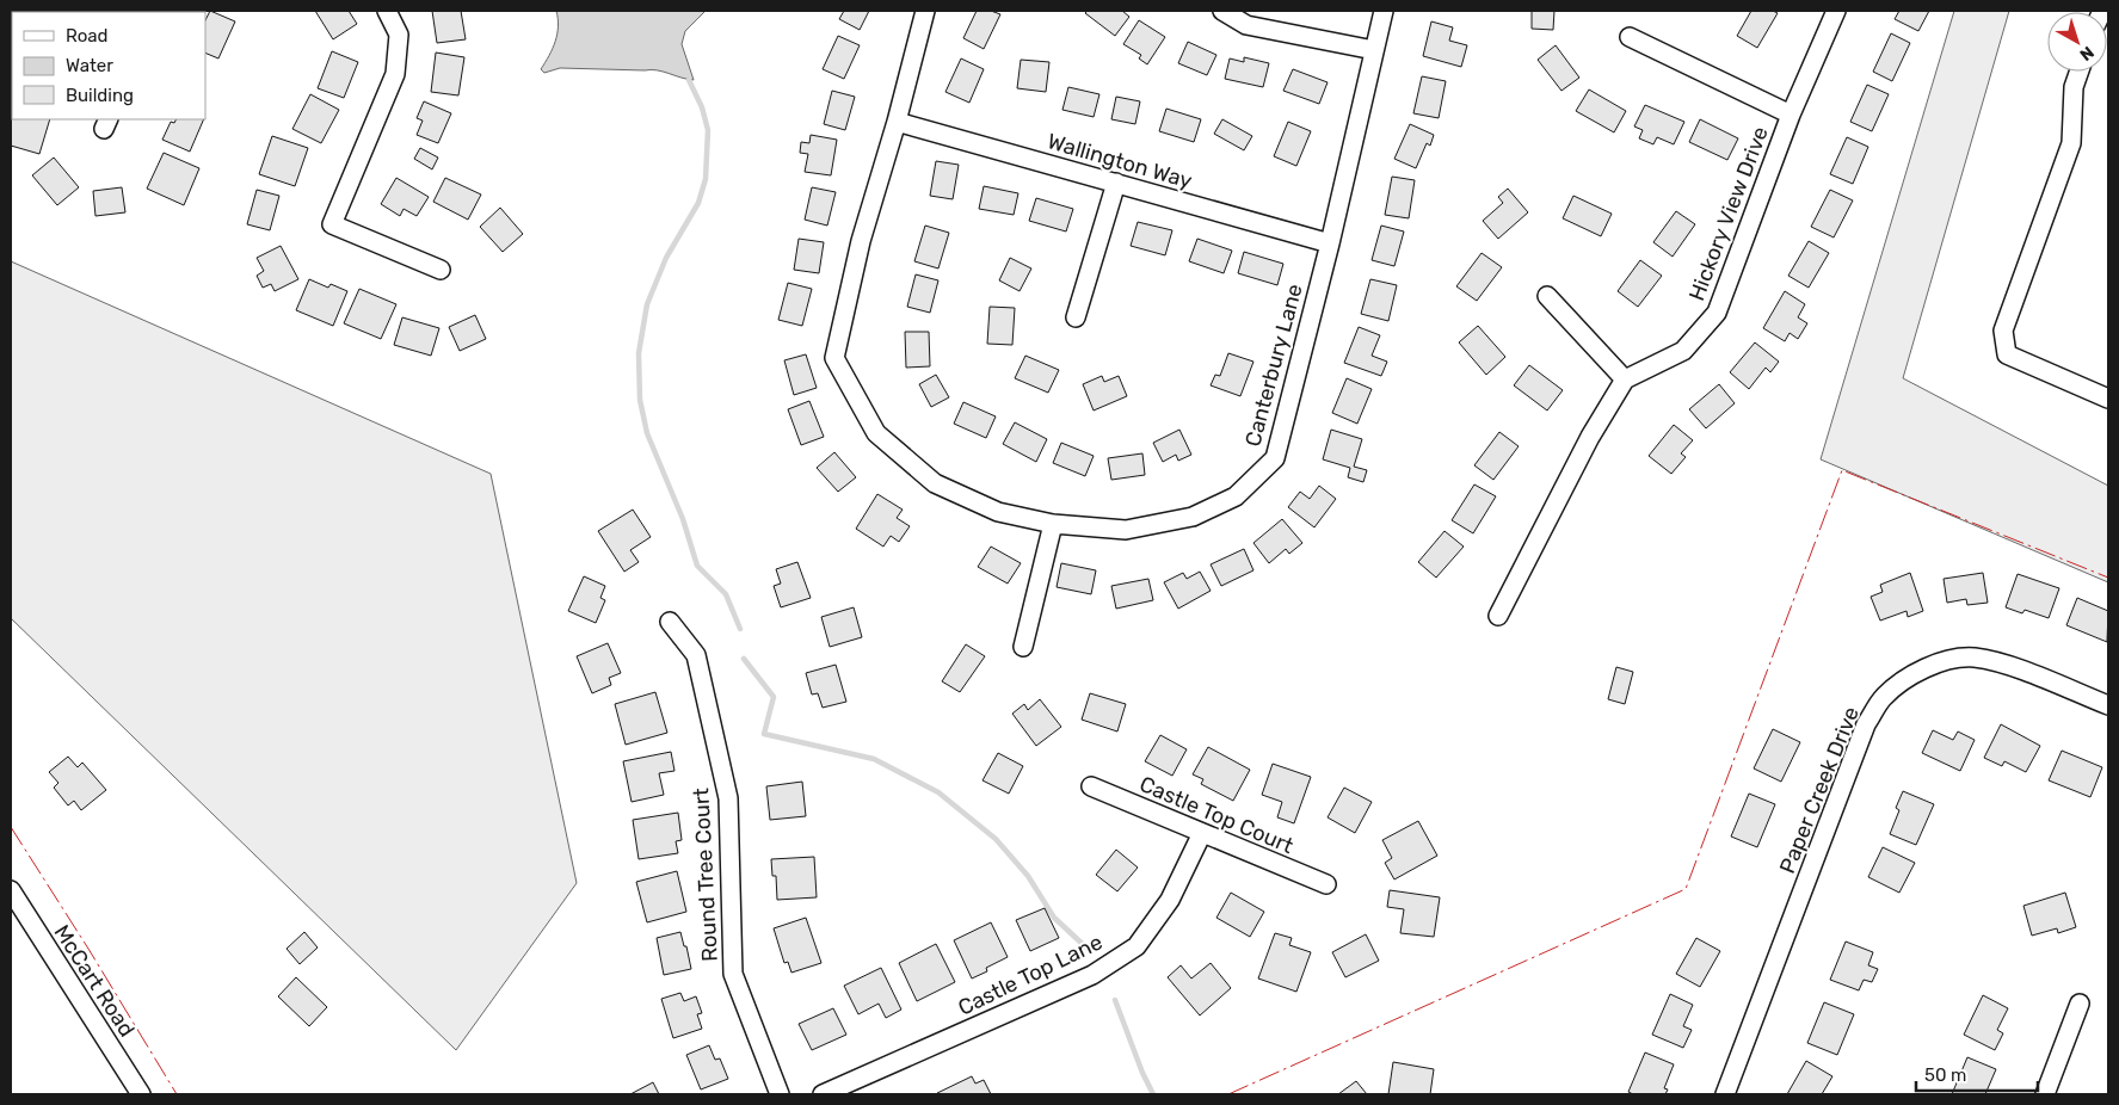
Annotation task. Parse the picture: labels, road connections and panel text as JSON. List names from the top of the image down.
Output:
{
  "streets": {
    "street": [
      "Wallington Way",
      "Hickory View Drive",
      "Canterbury Lane",
      "Paper Creek Drive",
      "Castle Top Court",
      "Round Tree Court",
      "Castle Top Lane",
      "McCart Road"
    ]
  },
  "crossings": [
    ["Wallington Way", "Canterbury Lane"],
    ["Castle Top Court", "Castle Top Lane"]
  ],
  "legend": ["Road", "Water", "Building"],
  "scale_bar": "50 m",
  "north": "bottom right"
}
